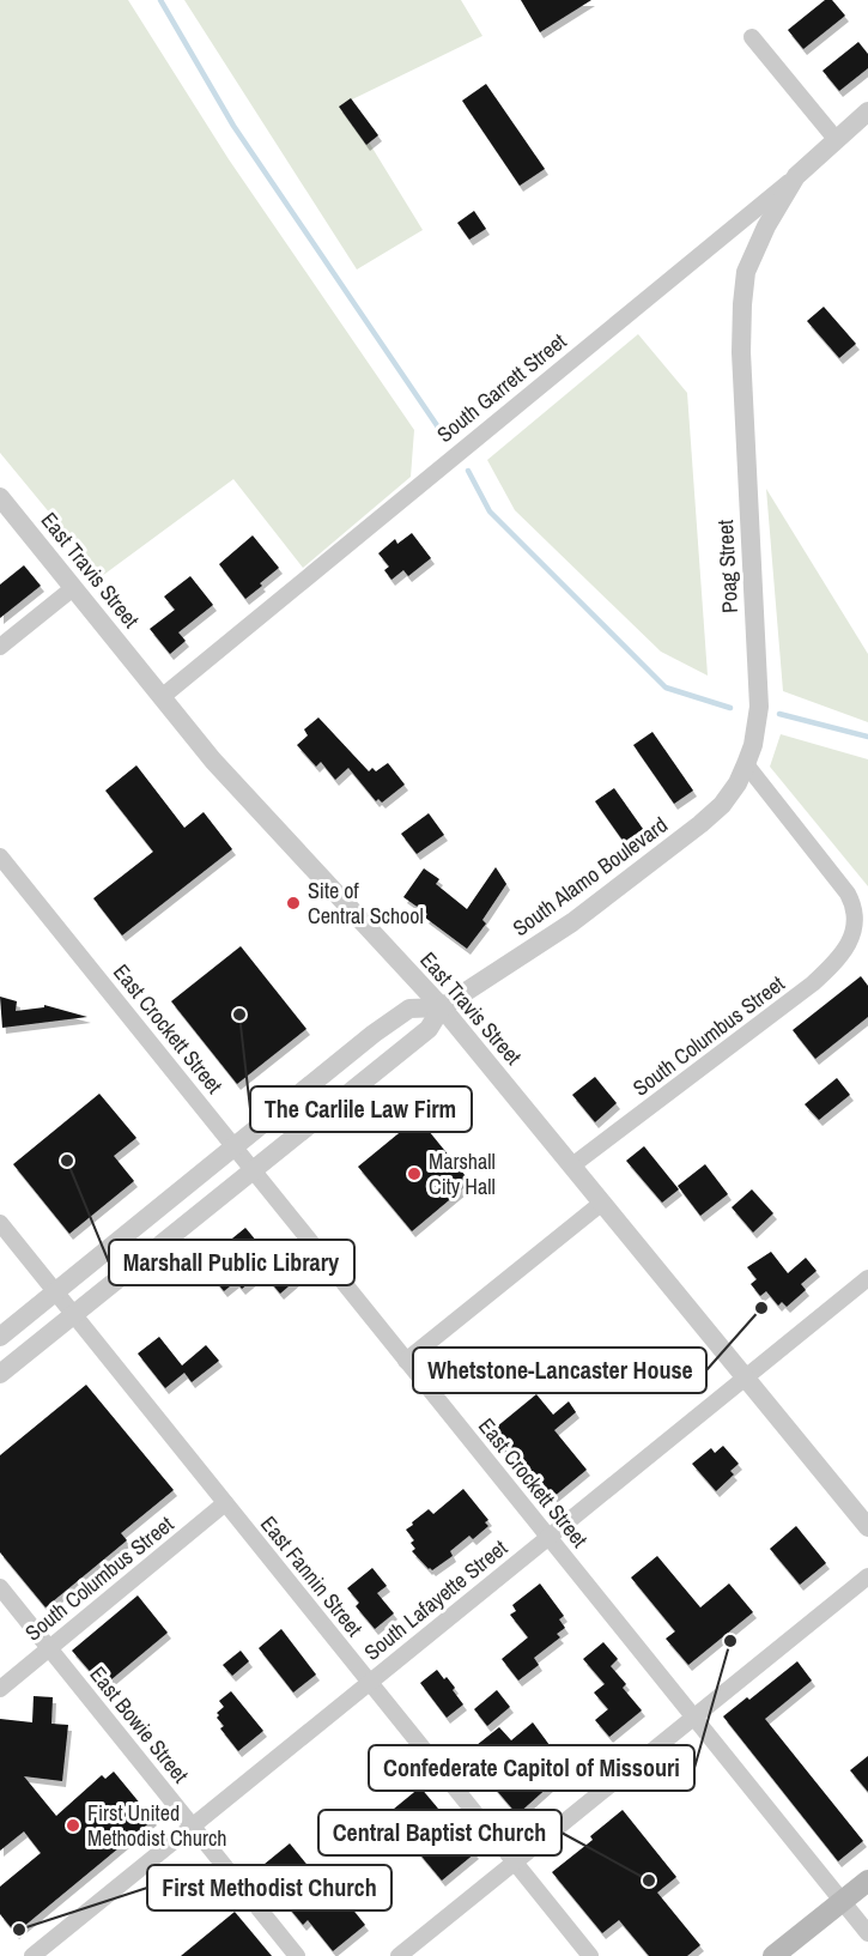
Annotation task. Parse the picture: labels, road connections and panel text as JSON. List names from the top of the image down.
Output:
{
  "streets": {
    "street": [
      "South Garrett Street",
      "Poag Street",
      "East Travis Street",
      "South Alamo Boulevard",
      "East Crockett Street",
      "South Columbus Street",
      "East Fannin Street",
      "South Lafayette Street",
      "East Bowie Street"
    ]
  },
  "crossings": [
    ["South Garrett Street", "Poag Street"],
    ["South Garrett Street", "East Travis Street"],
    ["Poag Street", "South Alamo Boulevard"],
    ["Poag Street", "South Columbus Street"],
    ["East Travis Street", "South Alamo Boulevard"],
    ["East Travis Street", "South Columbus Street"],
    ["East Travis Street", "South Lafayette Street"],
    ["South Alamo Boulevard", "East Crockett Street"],
    ["South Alamo Boulevard", "South Columbus Street"],
    ["South Alamo Boulevard", "East Fannin Street"],
    ["East Crockett Street", "South Lafayette Street"],
    ["South Columbus Street", "East Fannin Street"],
    ["South Columbus Street", "East Bowie Street"],
    ["East Fannin Street", "South Lafayette Street"],
    ["South Lafayette Street", "East Bowie Street"]
  ],
  "places": [
    "Site of Central School",
    "The Carlile Law Firm",
    "Marshall Public Library",
    "Marshall City Hall",
    "Whetstone-Lancaster House",
    "Confederate Capitol of Missouri",
    "First United Methodist Church",
    "Central Baptist Church",
    "First Methodist Church"
  ]
}
